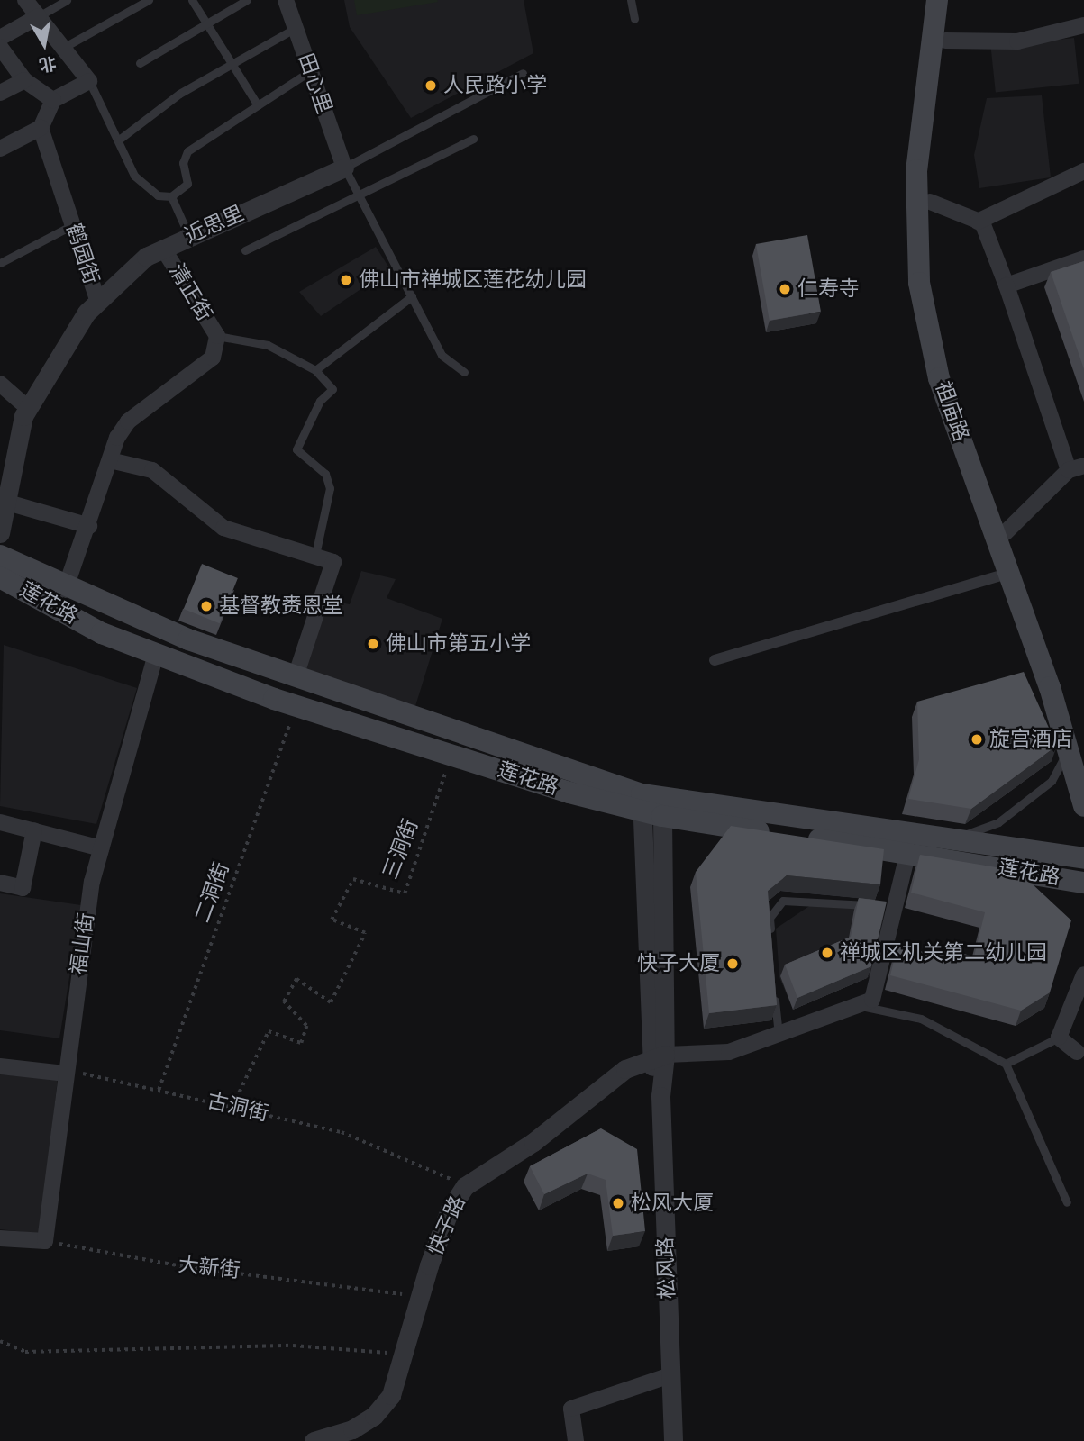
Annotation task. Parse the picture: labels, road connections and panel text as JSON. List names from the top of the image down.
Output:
{
  "streets": {
    "main road": ["祖庙路", "莲花路"],
    "street": [
      "田心里",
      "近思里",
      "鹤园街",
      "清正街",
      "福山街",
      "快子路",
      "松风路"
    ],
    "path": [
      "三洞街",
      "二洞街",
      "古洞街",
      "大新街"
    ]
  },
  "crossings": [
    ["田心里", "近思里"],
    ["近思里", "鹤园街"],
    ["近思里", "清正街"],
    ["莲花路", "三洞街"],
    ["莲花路", "二洞街"],
    ["莲花路", "福山街"],
    ["三洞街", "古洞街"],
    ["二洞街", "古洞街"],
    ["福山街", "古洞街"],
    ["福山街", "大新街"],
    ["古洞街", "快子路"],
    ["快子路", "大新街"],
    ["快子路", "松风路"]
  ],
  "places": [
    "人民路小学",
    "佛山市禅城区莲花幼儿园",
    "仁寿寺",
    "基督教赉恩堂",
    "佛山市第五小学",
    "旋宫酒店",
    "禅城区机关第二幼儿园",
    "快子大厦",
    "松风大厦"
  ],
  "north": "bottom"
}
